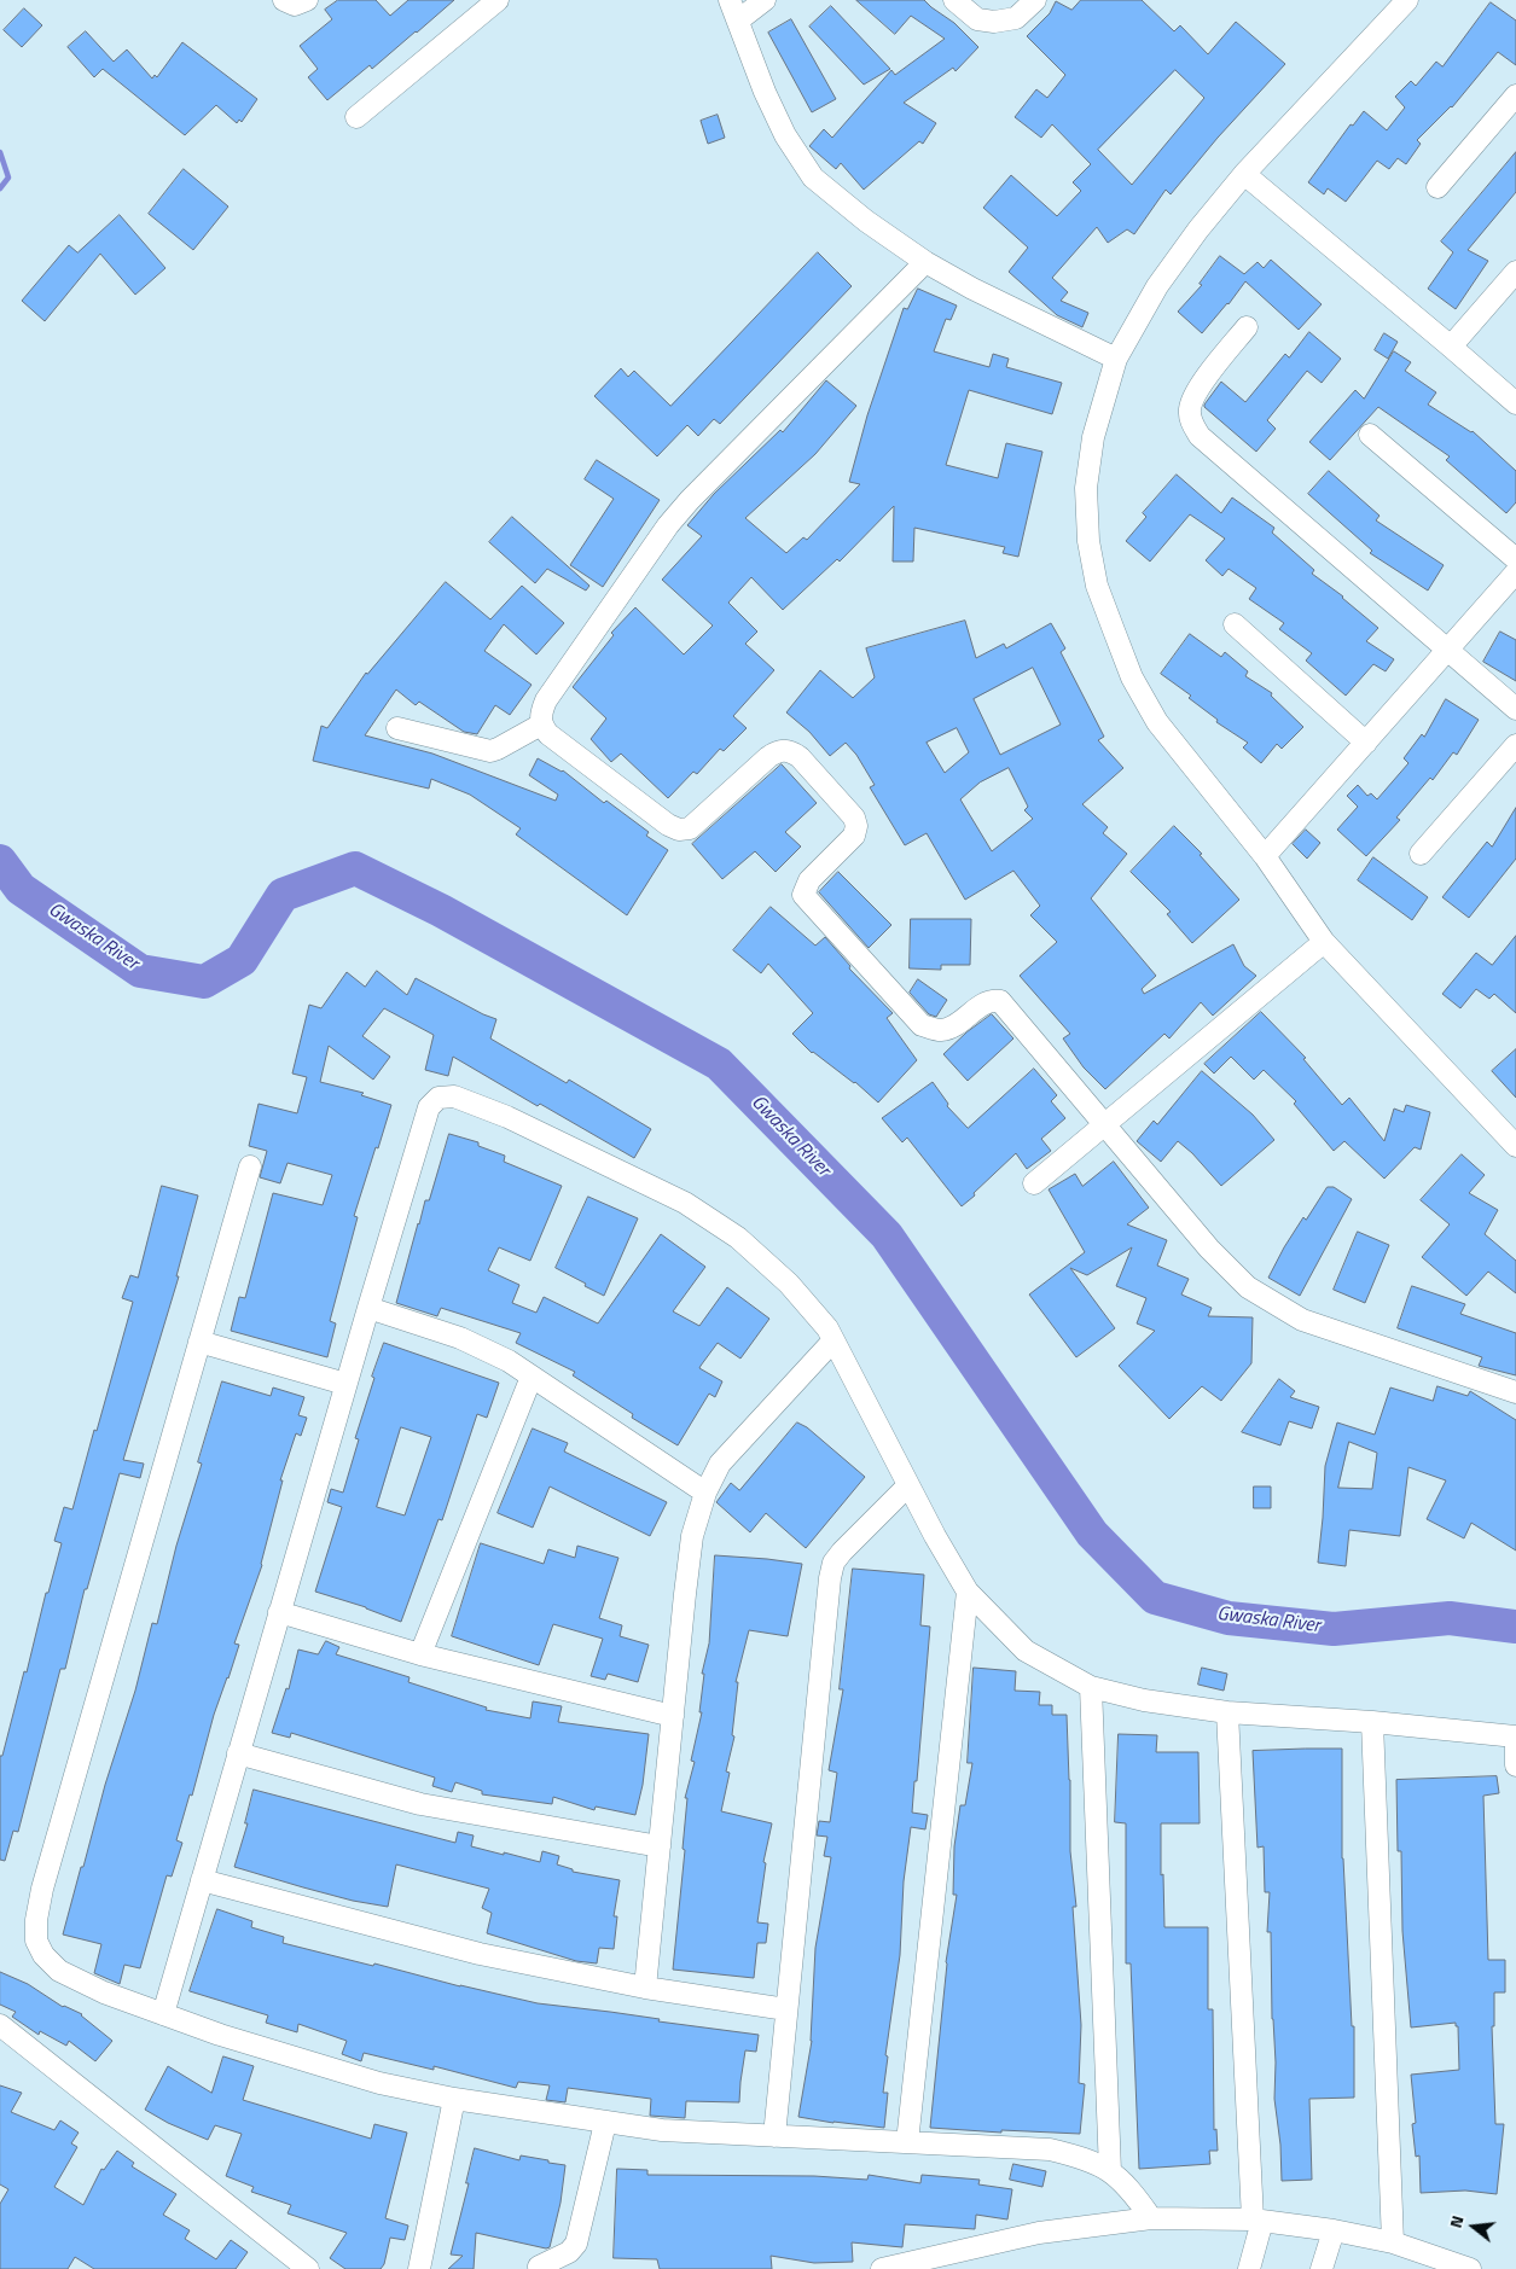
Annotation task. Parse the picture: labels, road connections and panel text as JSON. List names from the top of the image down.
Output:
{
  "water": ["Gwaska River"],
  "north": "left"
}
